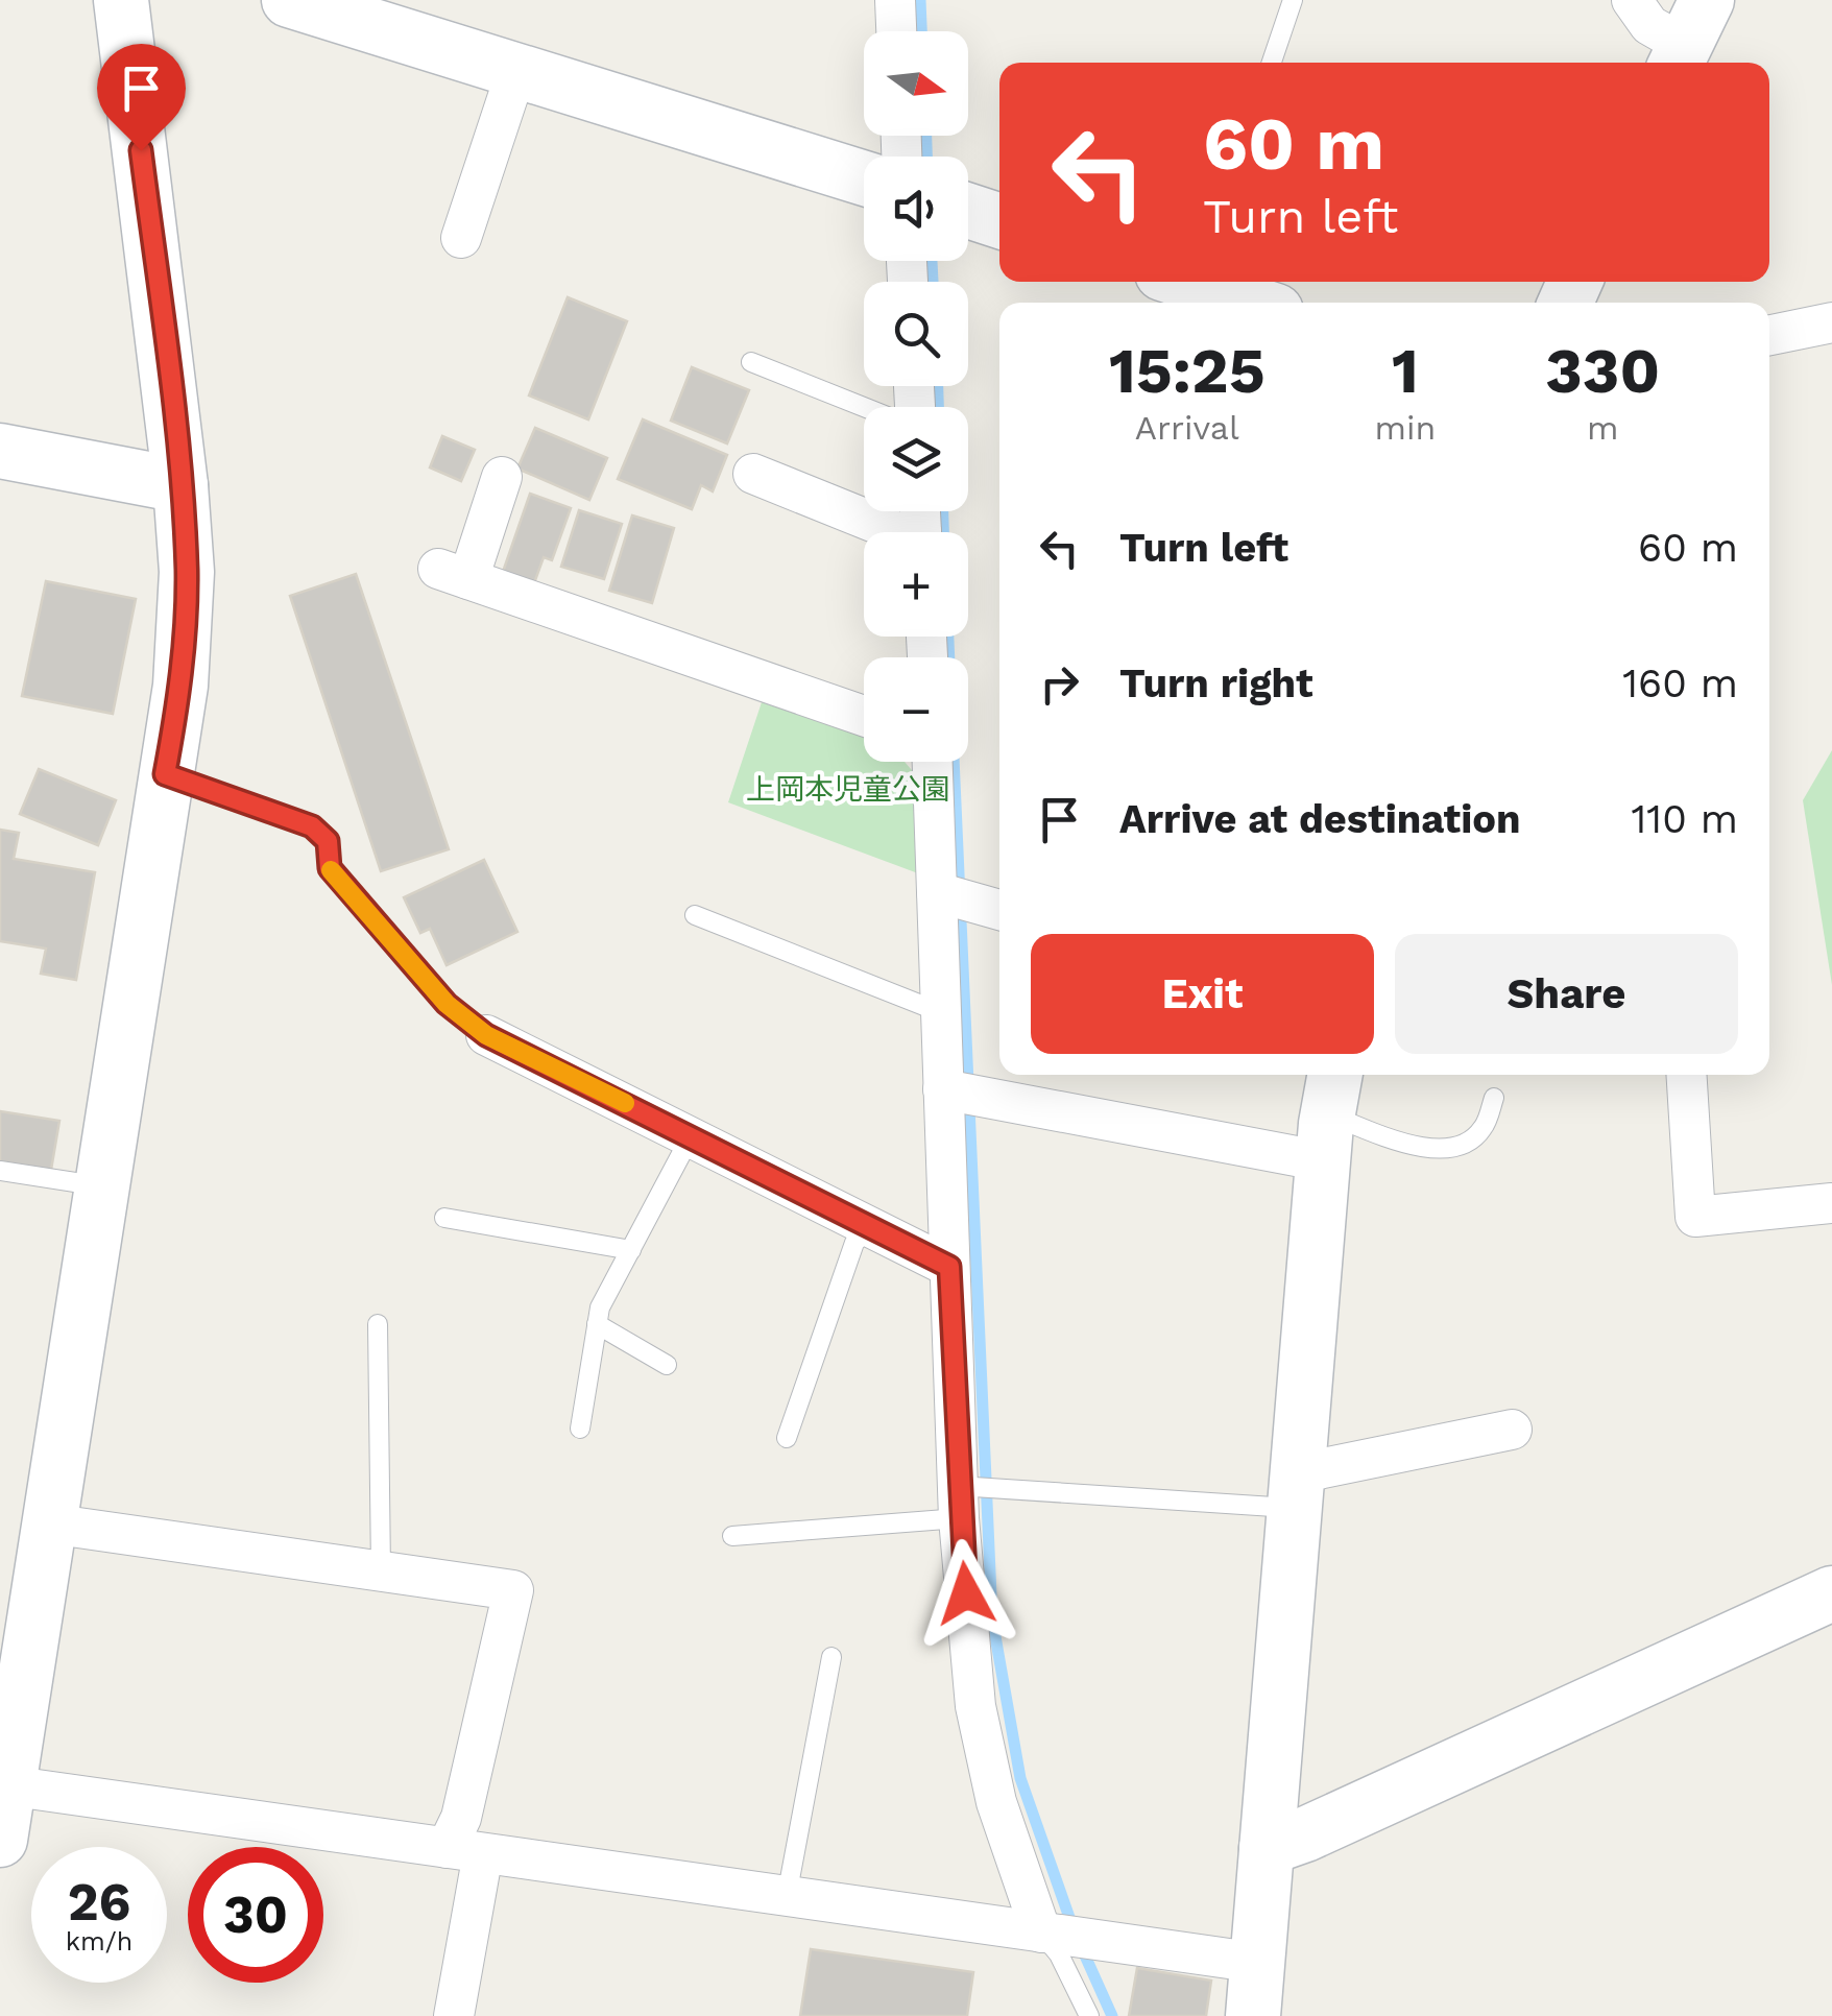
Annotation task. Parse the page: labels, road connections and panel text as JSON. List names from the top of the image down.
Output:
{
  "parks": ["上岡本児童公園"],
  "north": "right",
  "page": {
    "map_buttons": ["+", "−"],
    "turn": ["60 m", "Turn left"],
    "eta": [
      "15:25",
      "Arrival",
      "1",
      "min",
      "330",
      "m"
    ],
    "list": [
      {
        "name": "Turn left",
        "value": "60 m"
      },
      {
        "name": "Turn right",
        "value": "160 m"
      },
      {
        "name": "Arrive at destination",
        "value": "110 m"
      }
    ],
    "buttons": ["Exit", "Share"],
    "speed": "26 km/h",
    "limit": "30"
  }
}
